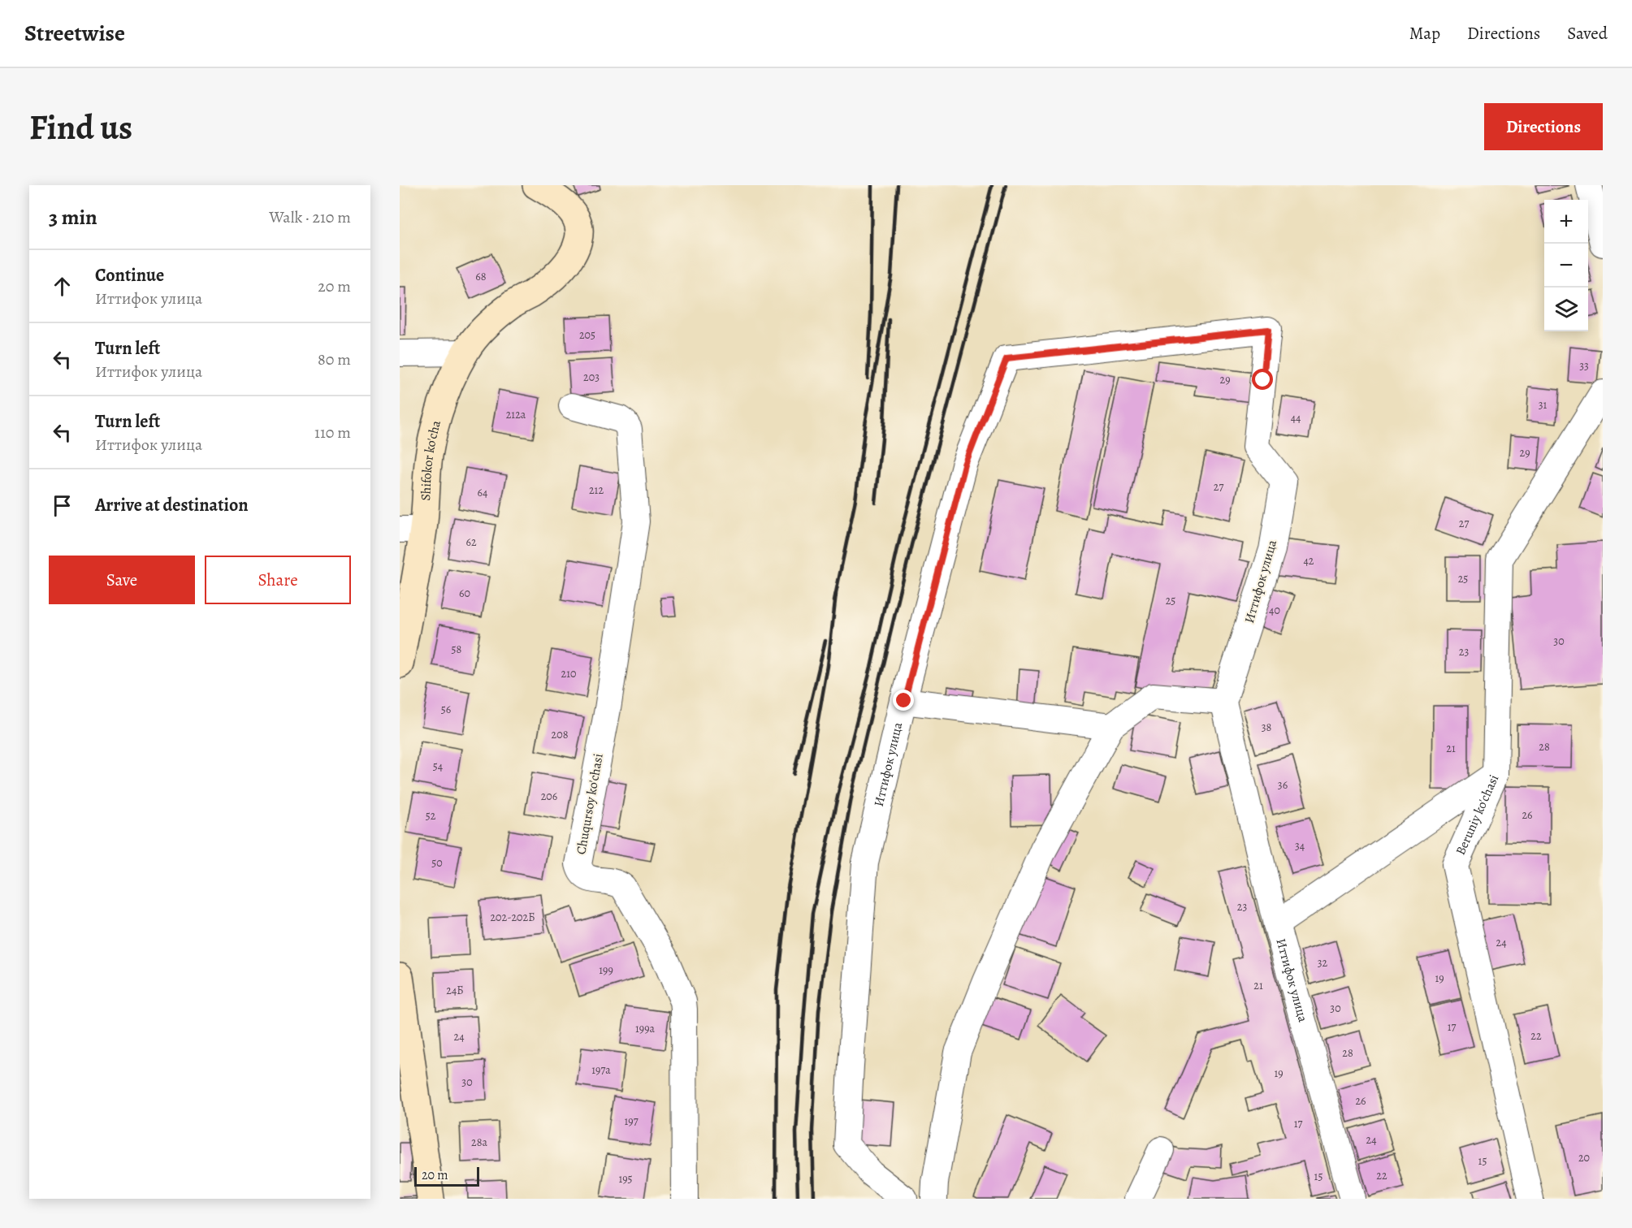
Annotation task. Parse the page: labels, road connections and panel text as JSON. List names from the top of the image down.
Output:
{
  "streets": {
    "street": [
      "Shifokor ko'cha",
      "Иттифок улица",
      "Chuqursoy ko'chasi",
      "Beruniy ko'chasi"
    ]
  },
  "house_numbers": [
    "68",
    "205",
    "33",
    "203",
    "29",
    "31",
    "212а",
    "44",
    "29",
    "27",
    "212",
    "64",
    "27",
    "62",
    "42",
    "25",
    "60",
    "25",
    "40",
    "30",
    "58",
    "23",
    "210",
    "56",
    "38",
    "208",
    "28",
    "21",
    "54",
    "36",
    "206",
    "26",
    "52",
    "34",
    "50",
    "23",
    "202-202Б",
    "24",
    "32",
    "199",
    "19",
    "21",
    "24Б",
    "30",
    "17",
    "199а",
    "22",
    "24",
    "28",
    "197а",
    "19",
    "30",
    "26",
    "197",
    "17",
    "24",
    "28а",
    "20",
    "15",
    "22",
    "15",
    "195"
  ],
  "scale_bar": "20 m",
  "page": {
    "header": "Streetwise",
    "nav": ["Map", "Directions", "Saved"],
    "buttons": [
      "Directions",
      ["Save", "Share"]
    ],
    "title": "Find us",
    "heading": ["3 min", "Walk · 210 m"],
    "map_buttons": ["+", "−"],
    "list": [
      ["Continue", "Иттифок улица", "20 m"],
      ["Turn left", "Иттифок улица", "80 m"],
      ["Turn left", "Иттифок улица", "110 m"],
      "Arrive at destination"
    ],
    "scale": "20 m"
  }
}
